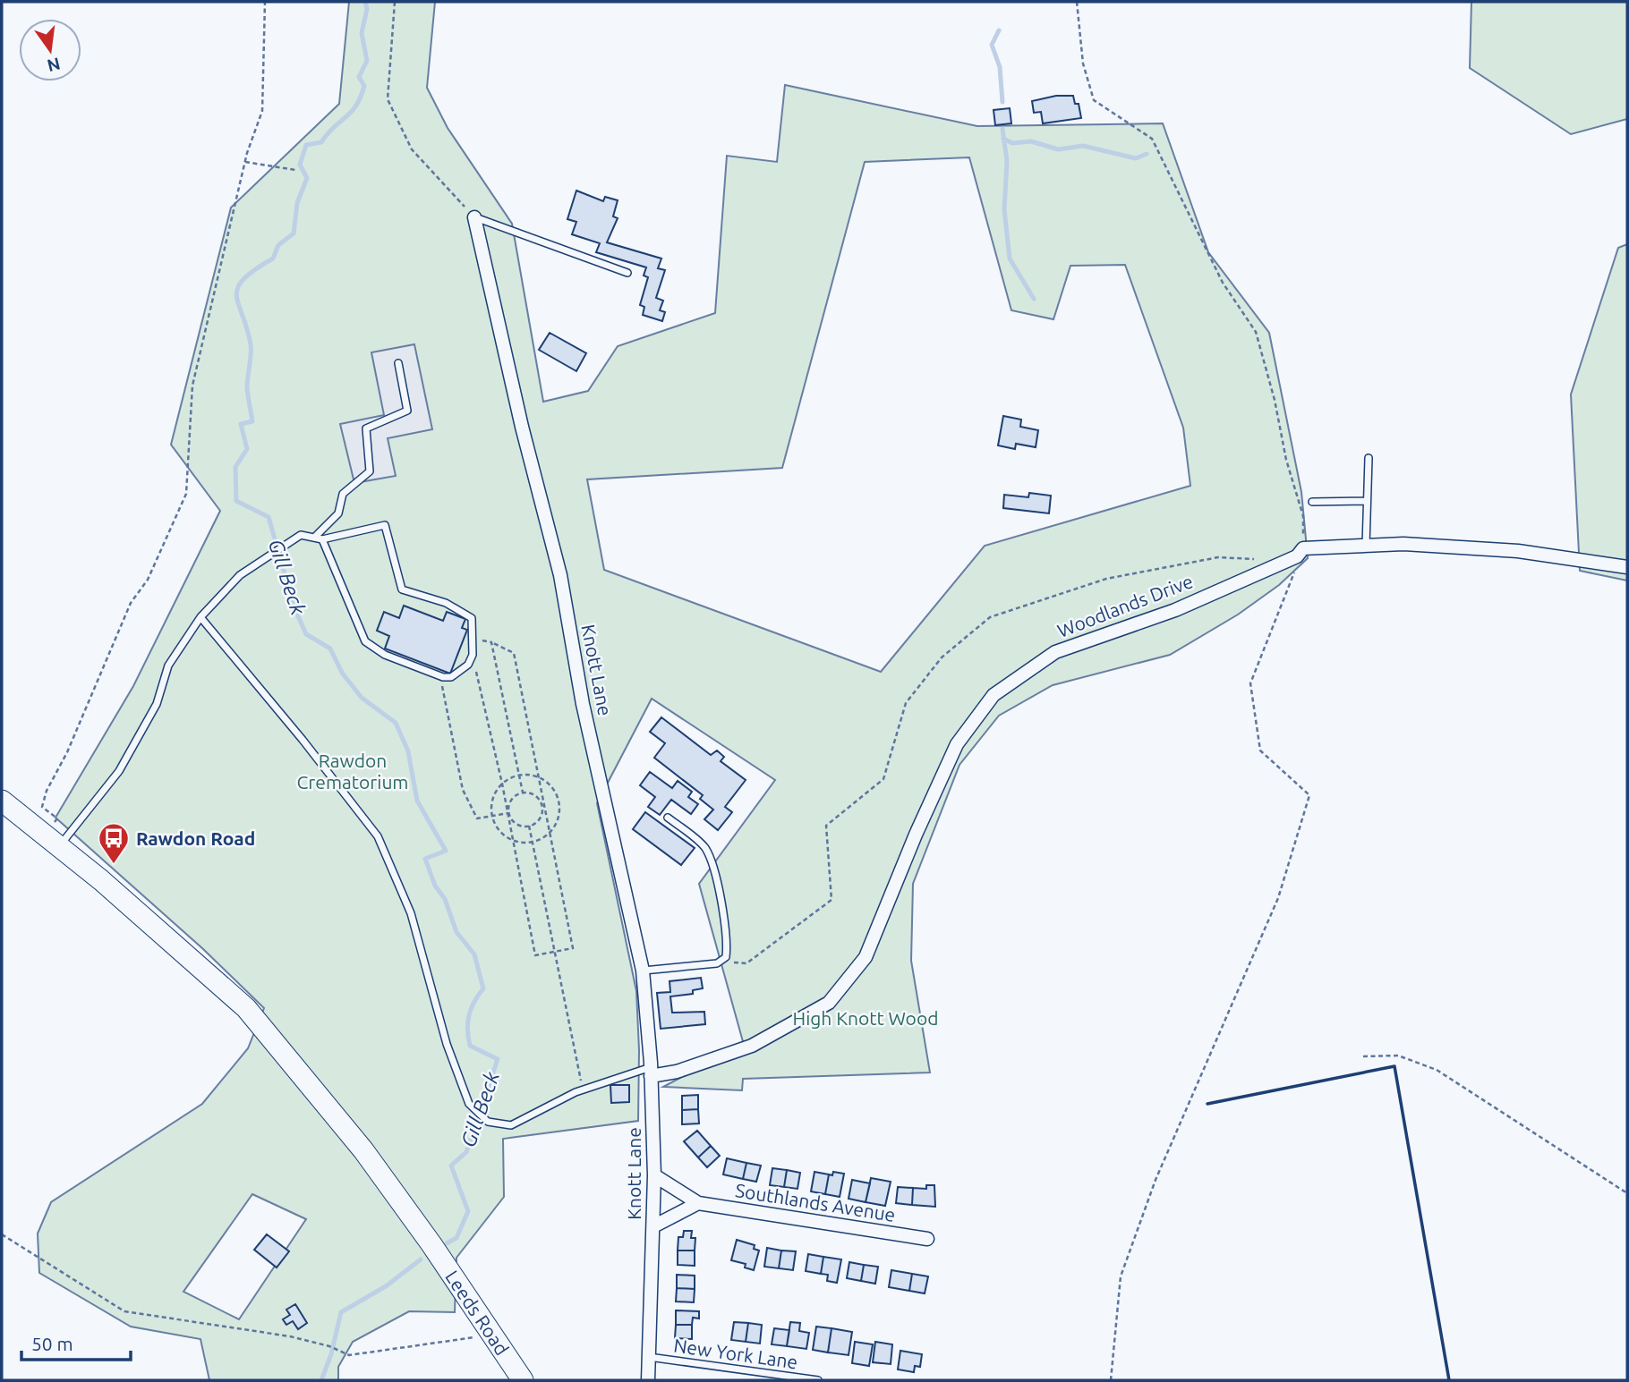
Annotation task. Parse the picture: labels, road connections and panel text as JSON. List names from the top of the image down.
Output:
{
  "streets": {
    "main road": ["Leeds Road"],
    "street": ["Woodlands Drive", "Knott Lane", "Southlands Avenue"],
    "lane": ["New York Lane"]
  },
  "crossings": [
    ["Woodlands Drive", "Knott Lane"],
    ["Knott Lane", "Southlands Avenue"],
    ["Knott Lane", "New York Lane"]
  ],
  "water": ["Gill Beck"],
  "parks": ["Rawdon Crematorium", "High Knott Wood"],
  "places": {
    "bus stop": ["Rawdon Road"]
  },
  "scale_bar": "50 m",
  "north": "bottom"
}
